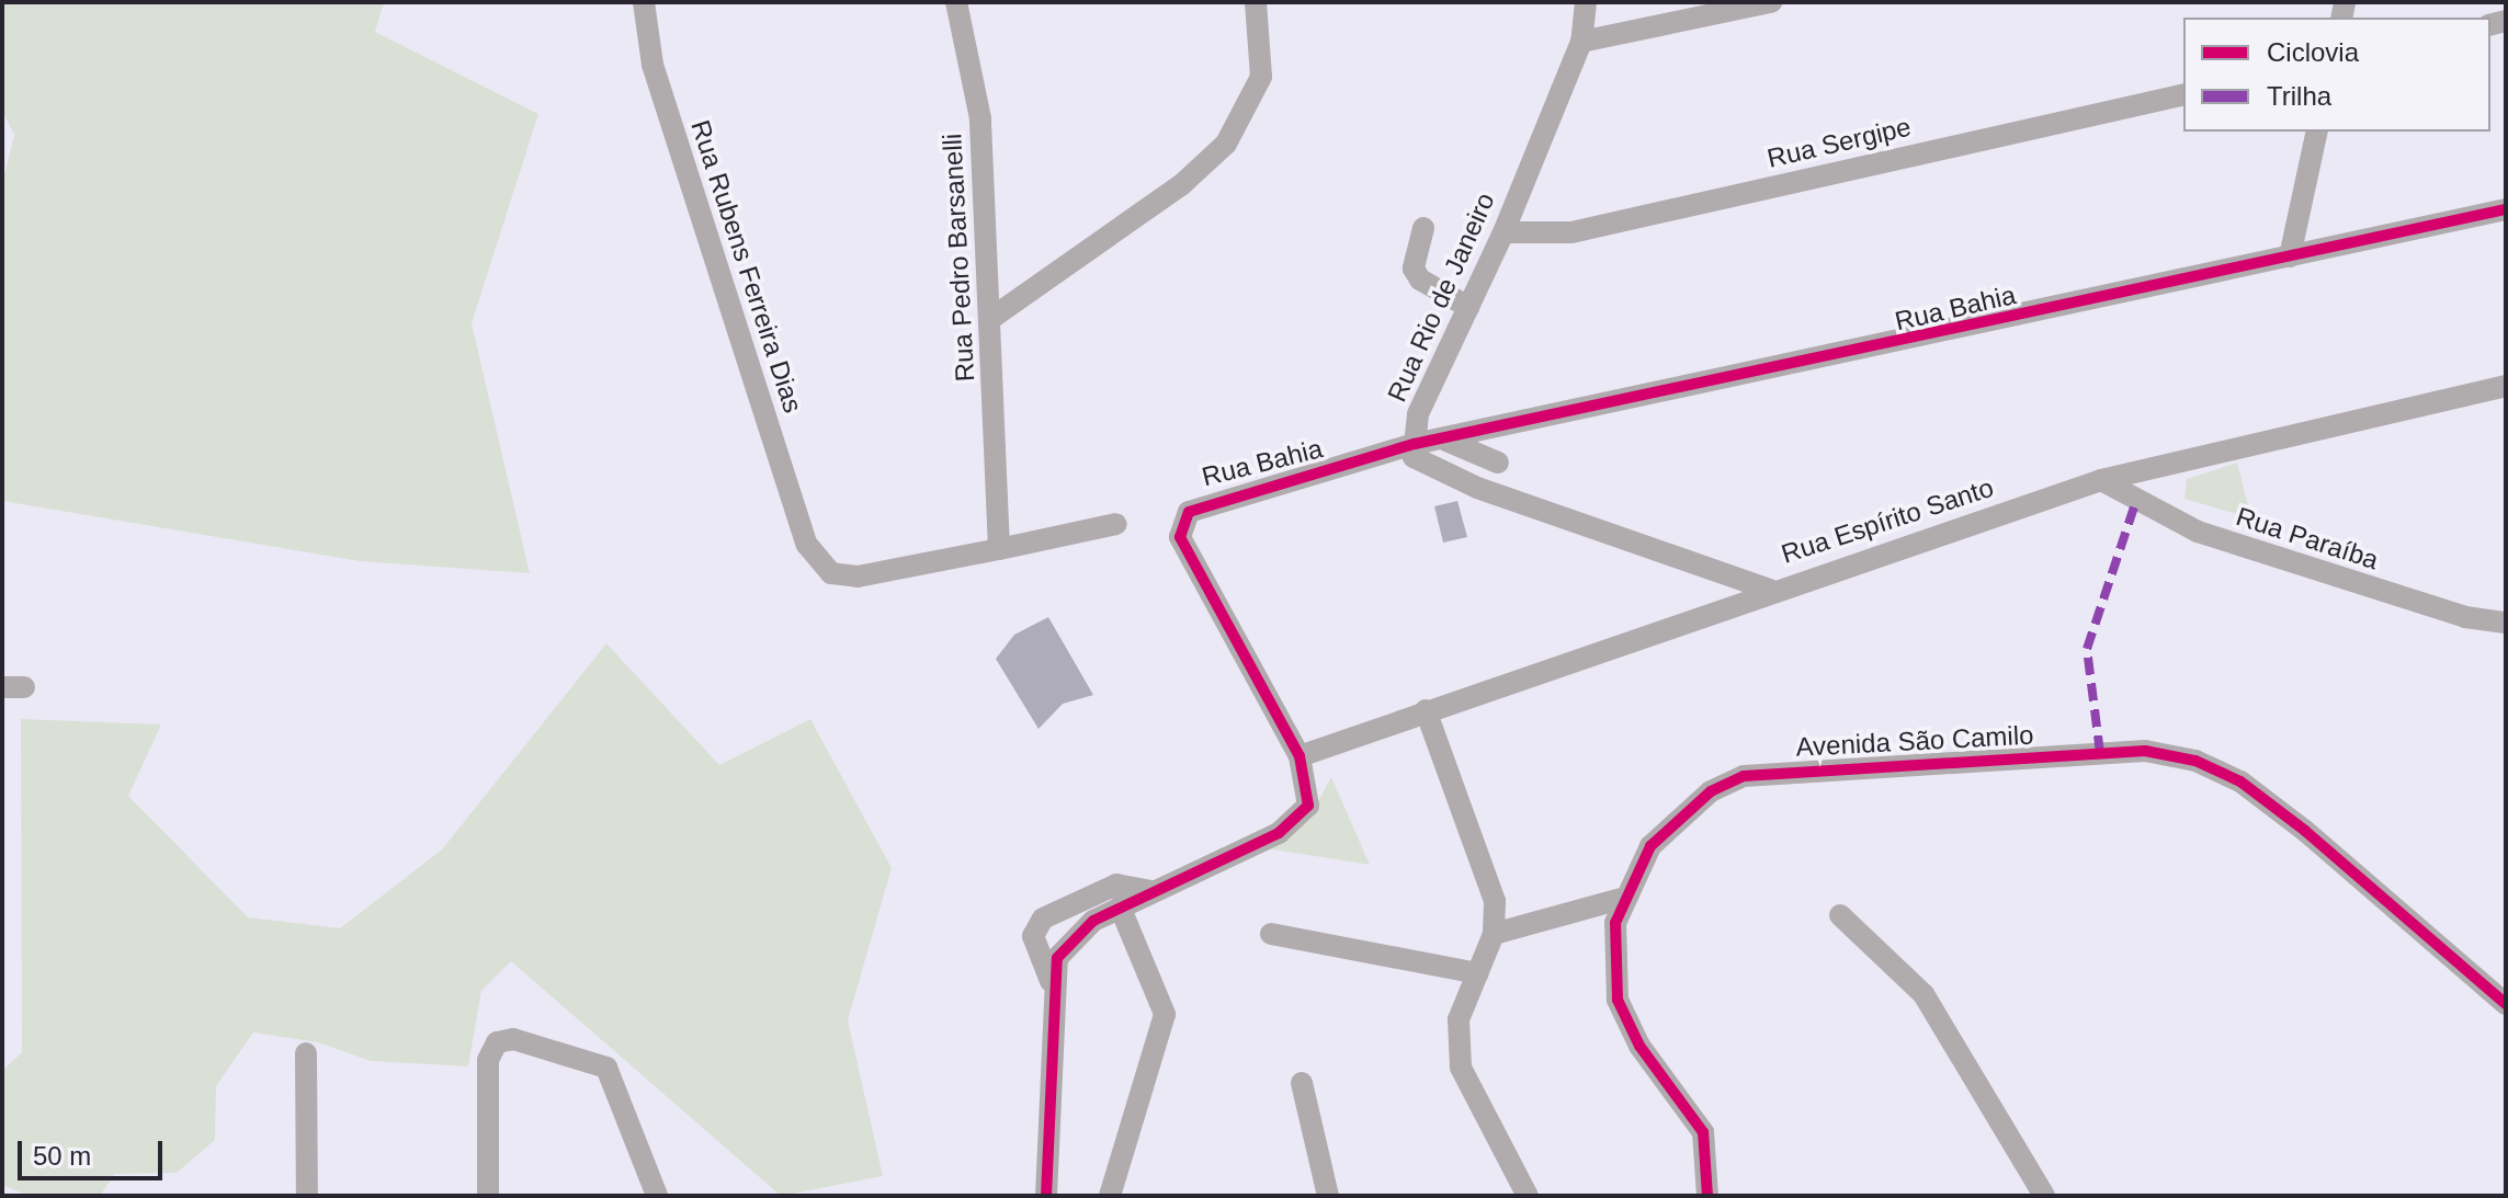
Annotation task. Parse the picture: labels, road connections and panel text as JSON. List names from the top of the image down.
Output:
{
  "streets": {
    "street": [
      "Rua Sergipe",
      "Rua Pedro Barsanelli",
      "Rua Rubens Ferreira Dias",
      "Rua Rio de Janeiro",
      "Rua Bahia",
      "Rua Espírito Santo",
      "Rua Paraíba",
      "Avenida São Camilo"
    ]
  },
  "crossings": [
    ["Rua Sergipe", "Rua Rio de Janeiro"],
    ["Rua Pedro Barsanelli", "Rua Rubens Ferreira Dias"],
    ["Rua Rio de Janeiro", "Rua Bahia"],
    ["Rua Rio de Janeiro", "Rua Espírito Santo"],
    ["Rua Bahia", "Rua Espírito Santo"],
    ["Rua Espírito Santo", "Rua Paraíba"]
  ],
  "legend": ["Ciclovia", "Trilha"],
  "scale_bar": "50 m"
}
